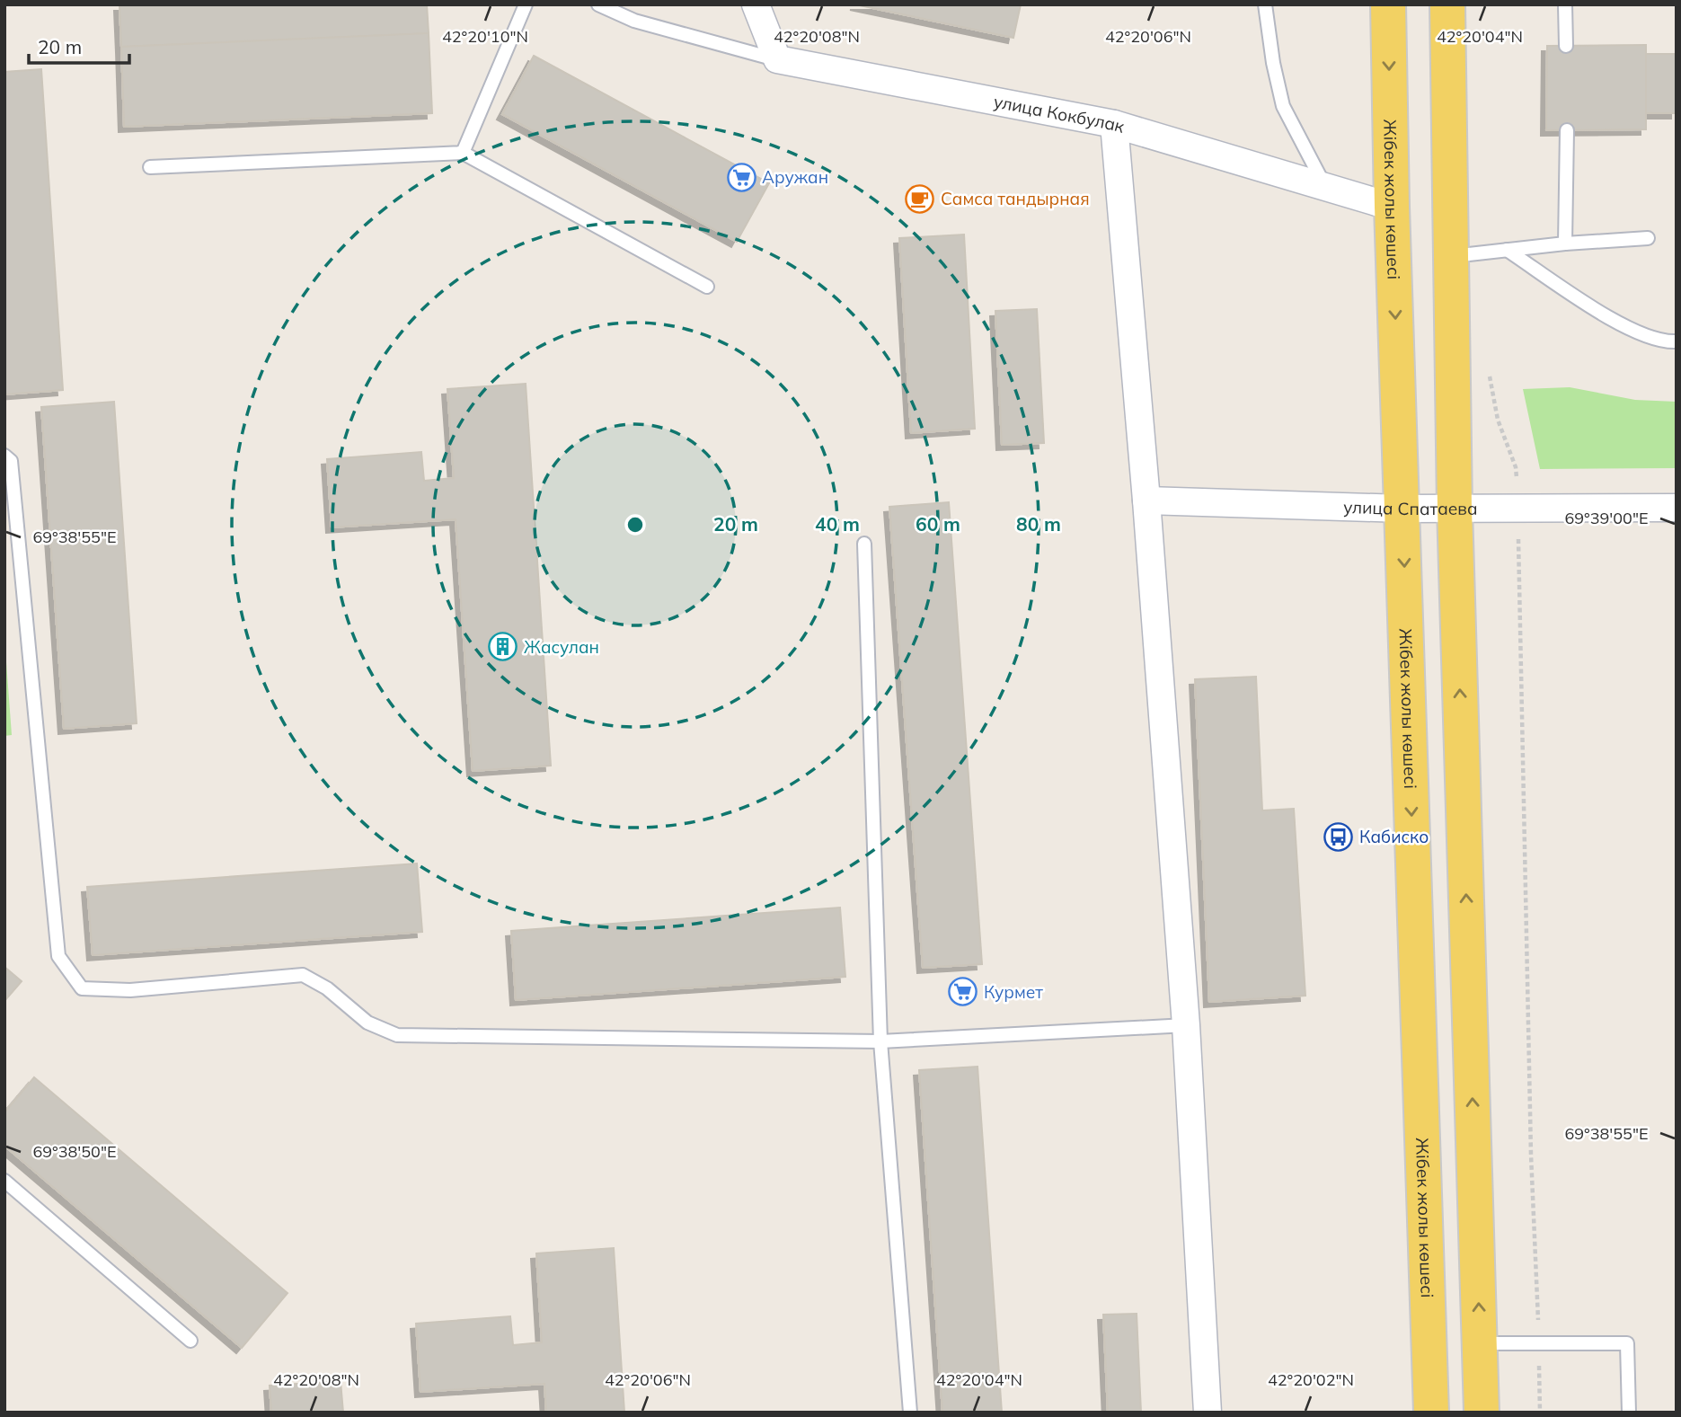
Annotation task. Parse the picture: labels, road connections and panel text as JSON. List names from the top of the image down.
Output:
{
  "streets": {
    "main road": ["Жібек жолы көшесі"],
    "street": ["улица Кокбулак", "улица Спатаева"]
  },
  "crossings": [
    ["улица Кокбулак", "Жібек жолы көшесі"],
    ["Жібек жолы көшесі", "улица Спатаева"]
  ],
  "places": {
    "supermarket": ["Аружан", "Курмет"],
    "cafe": ["Самса тандырная"],
    "building": ["Жасулан"],
    "bus stop": ["Кабиско"]
  },
  "scale_bar": "20 m",
  "coordinates": [
    "42°20'10\"N",
    "42°20'08\"N",
    "42°20'06\"N",
    "42°20'04\"N",
    "69°39'00\"E",
    "69°38'55\"E",
    "69°38'50\"E",
    "42°20'02\"N"
  ],
  "rings": [
    "20 m",
    "40 m",
    "60 m",
    "80 m"
  ]
}
